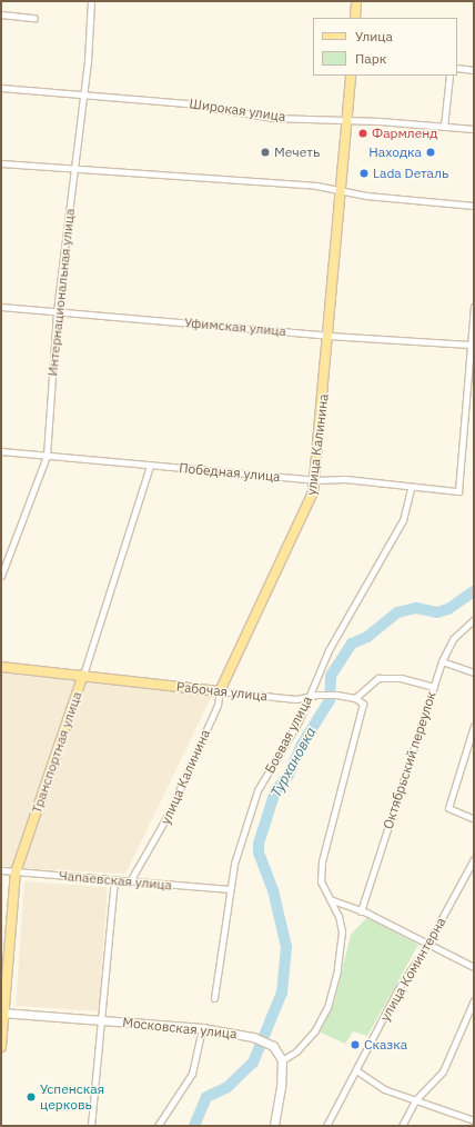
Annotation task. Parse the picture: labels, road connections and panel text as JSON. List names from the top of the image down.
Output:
{
  "streets": {
    "main road": ["улица Калинина", "Рабочая улица", "Транспортная улица"],
    "street": [
      "Широкая улица",
      "Интернациональная улица",
      "Уфимская улица",
      "Победная улица",
      "Боевая улица",
      "Октябрьский переулок",
      "Чапаевская улица",
      "улица Коминтерна",
      "Московская улица"
    ]
  },
  "crossings": [
    ["Широкая улица", "Интернациональная улица"],
    ["Широкая улица", "улица Калинина"],
    ["Интернациональная улица", "Уфимская улица"],
    ["Интернациональная улица", "Победная улица"],
    ["Уфимская улица", "улица Калинина"],
    ["Уфимская улица", "Победная улица"],
    ["улица Калинина", "Победная улица"],
    ["улица Калинина", "Рабочая улица"],
    ["улица Калинина", "Чапаевская улица"],
    ["Победная улица", "Боевая улица"],
    ["Победная улица", "Транспортная улица"],
    ["Рабочая улица", "Боевая улица"],
    ["Рабочая улица", "Транспортная улица"],
    ["Боевая улица", "Чапаевская улица"],
    ["Транспортная улица", "Чапаевская улица"],
    ["Транспортная улица", "Московская улица"]
  ],
  "water": ["Турхановка"],
  "places": [
    "Фармленд",
    "Мечеть",
    "Находка",
    "Lada Dеталь",
    "Сказка",
    "Успенская церковь"
  ],
  "legend": ["Улица", "Парк"]
}
